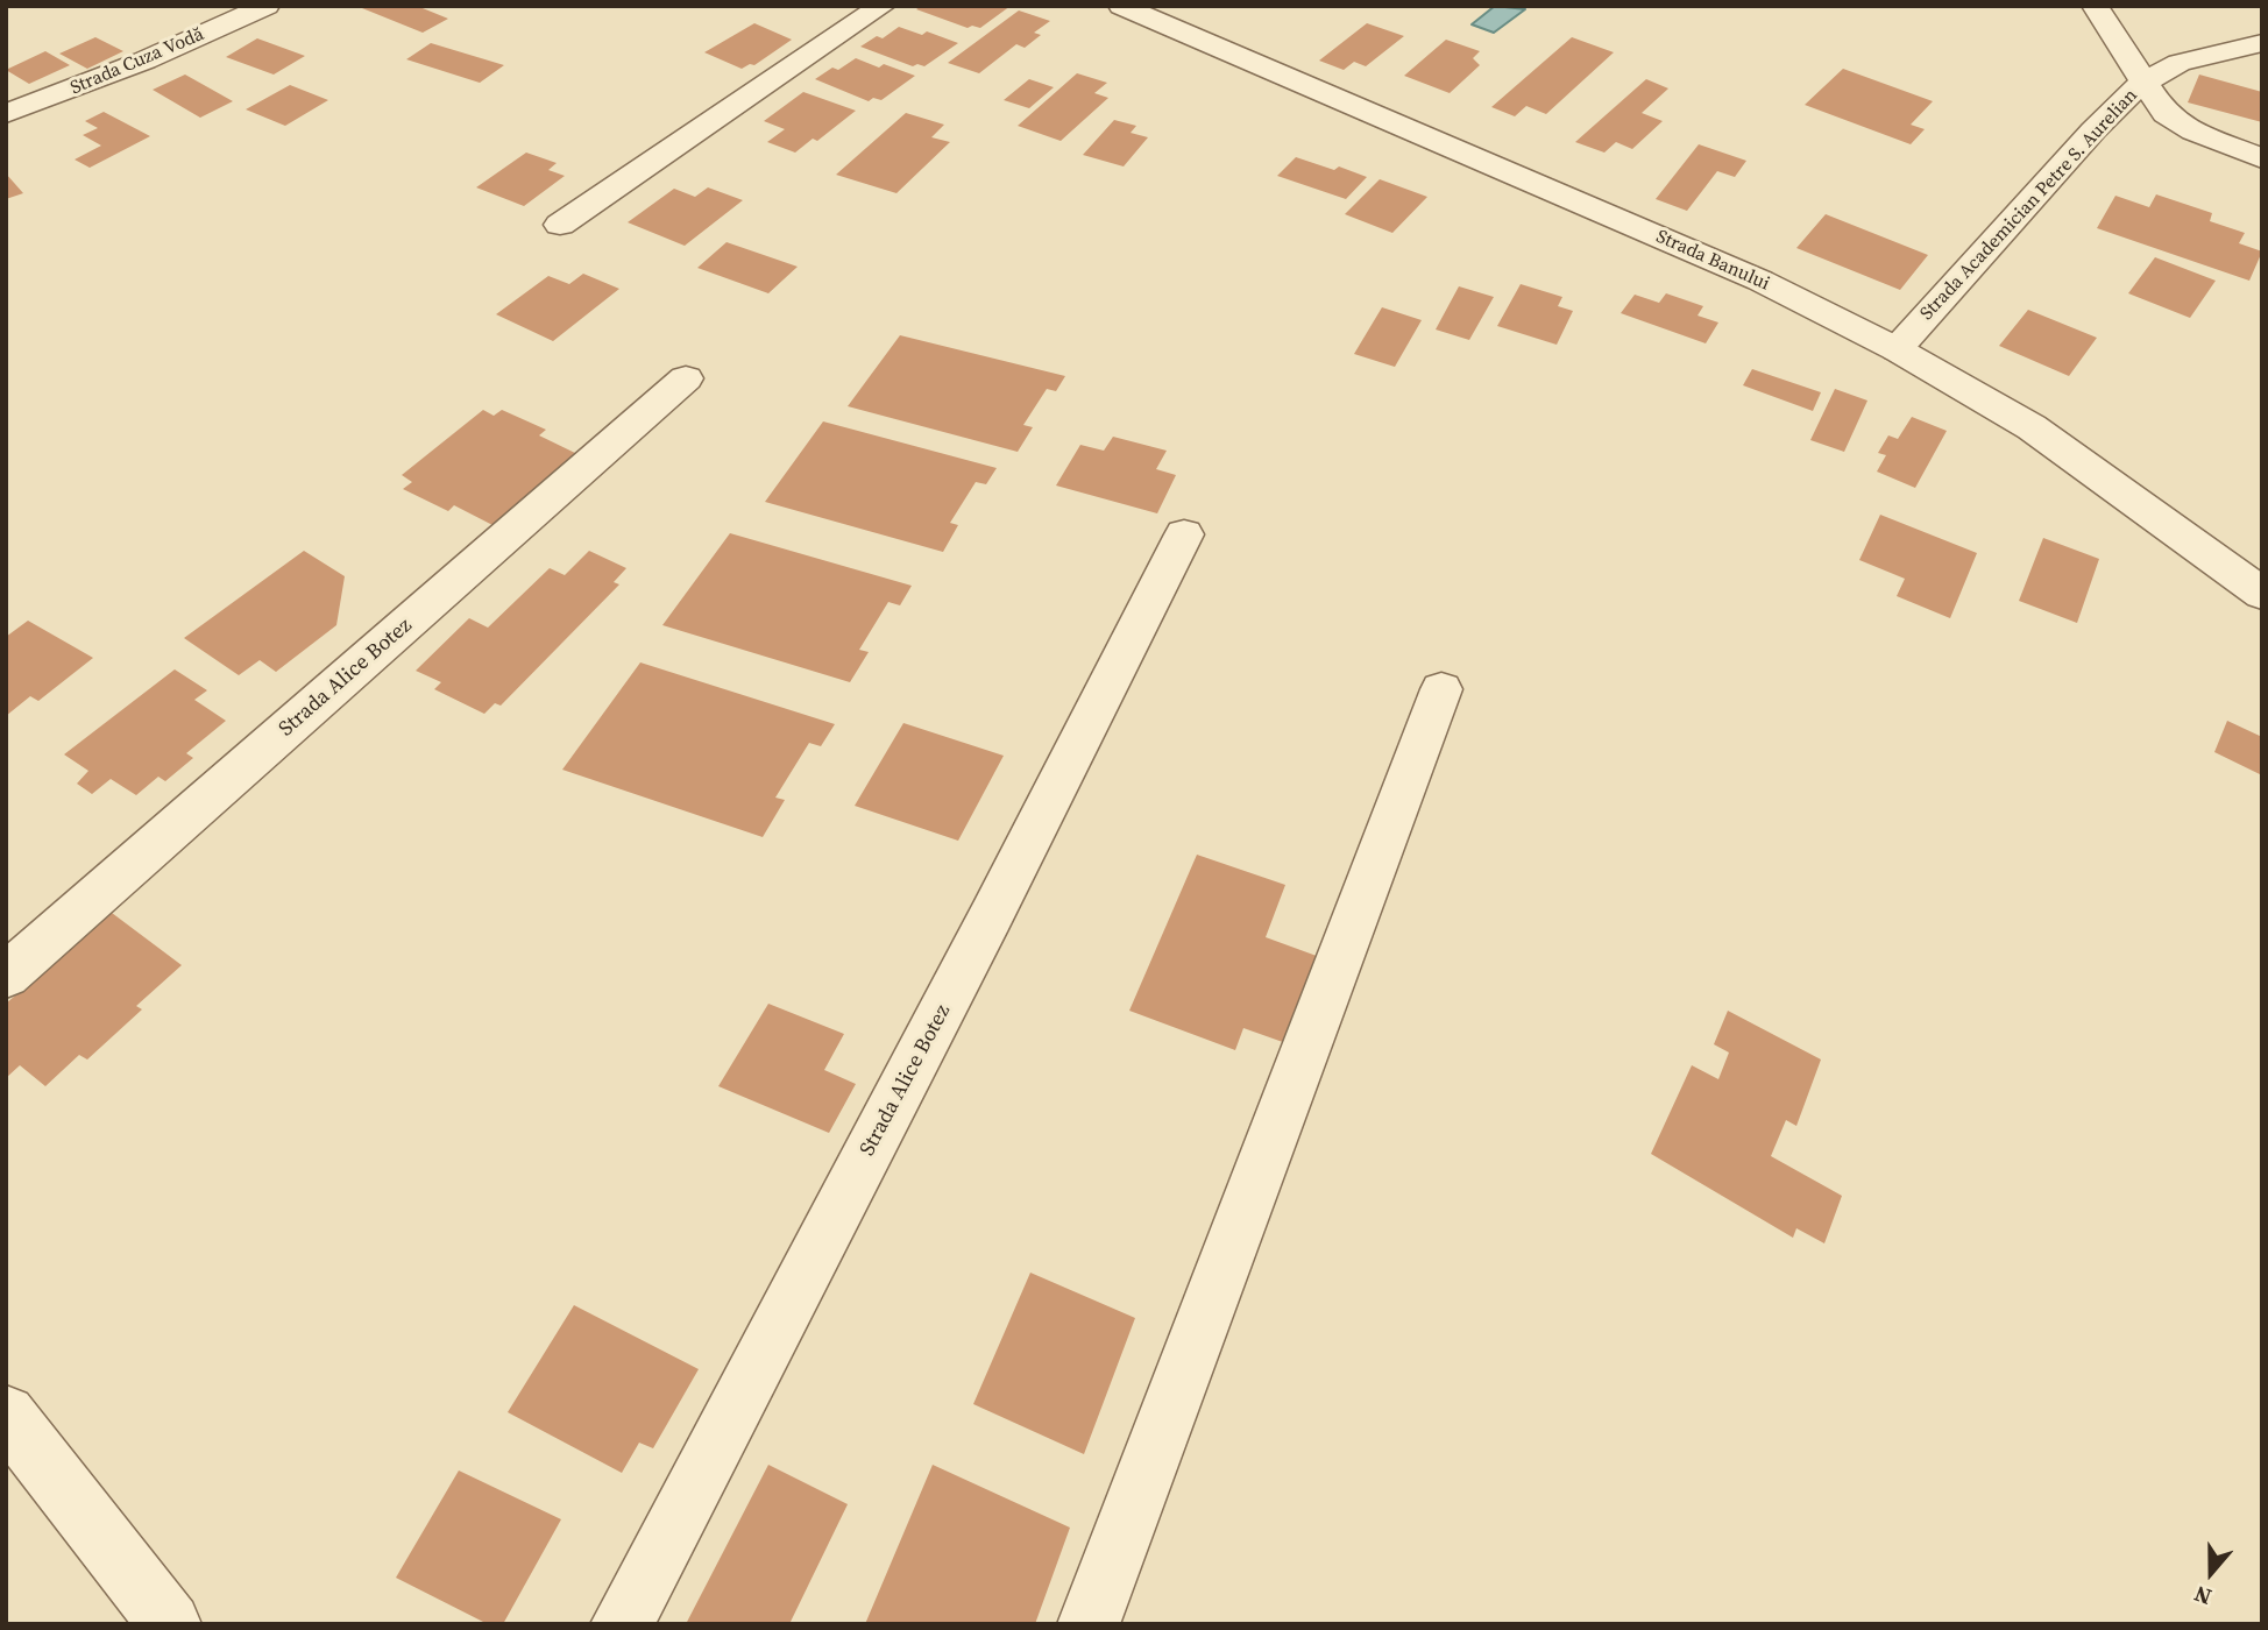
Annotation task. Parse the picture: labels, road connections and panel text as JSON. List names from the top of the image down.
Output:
{
  "streets": {
    "street": [
      "Strada Cuza Vodă",
      "Strada Academician Petre S. Aurelian",
      "Strada Banului",
      "Strada Alice Botez"
    ]
  },
  "crossings": [
    ["Strada Academician Petre S. Aurelian", "Strada Banului"]
  ],
  "north": "bottom"
}
